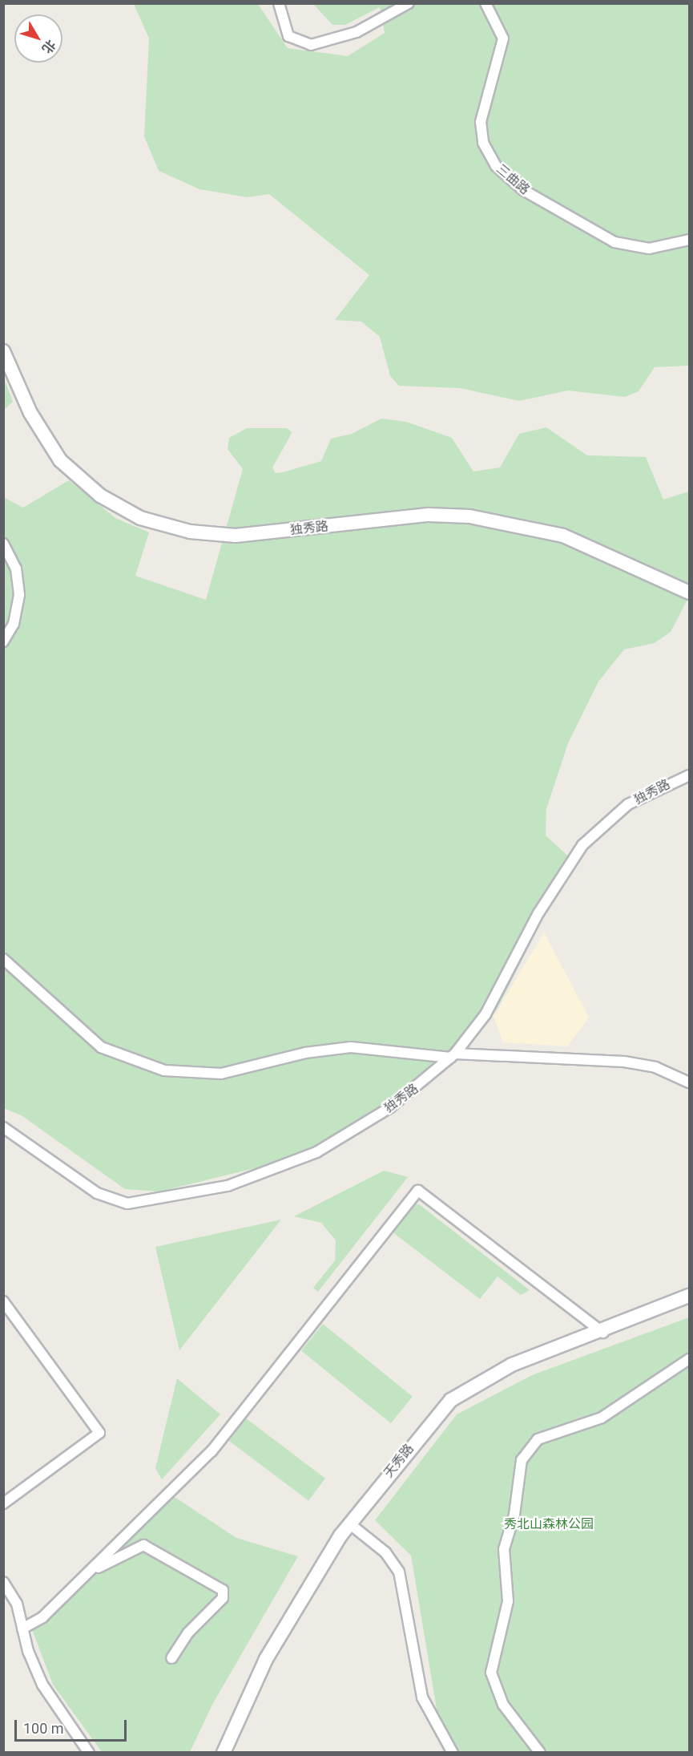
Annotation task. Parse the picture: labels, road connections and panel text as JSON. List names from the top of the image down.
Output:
{
  "streets": {
    "main road": ["独秀路", "天秀路"],
    "street": ["三曲路"]
  },
  "parks": ["秀北山森林公园"],
  "scale_bar": "100 m",
  "north": "bottom right"
}
